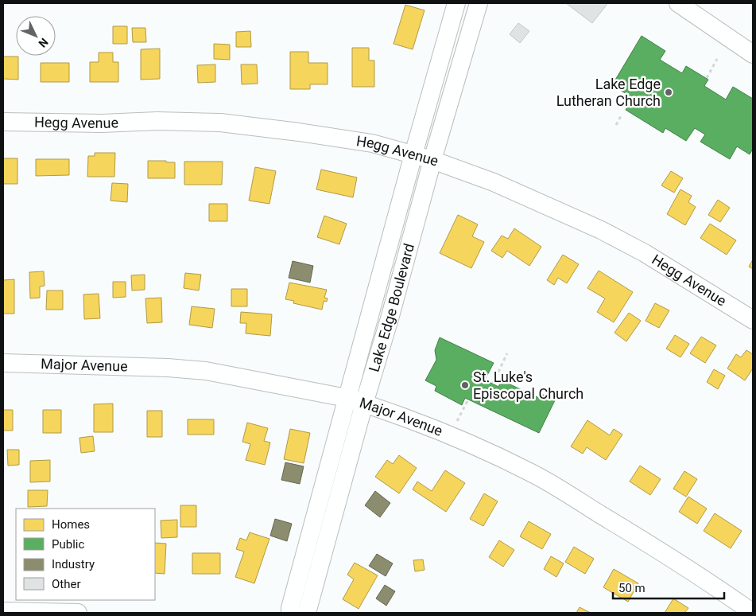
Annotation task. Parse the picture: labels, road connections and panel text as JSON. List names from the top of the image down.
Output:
{
  "streets": {
    "street": ["Hegg Avenue", "Lake Edge Boulevard", "Major Avenue"]
  },
  "crossings": [
    ["Hegg Avenue", "Lake Edge Boulevard"],
    ["Lake Edge Boulevard", "Major Avenue"]
  ],
  "places": ["Lake Edge Lutheran Church", "St. Luke's Episcopal Church"],
  "legend": [
    "Homes",
    "Public",
    "Industry",
    "Other"
  ],
  "scale_bar": "50 m",
  "north": "bottom right"
}
